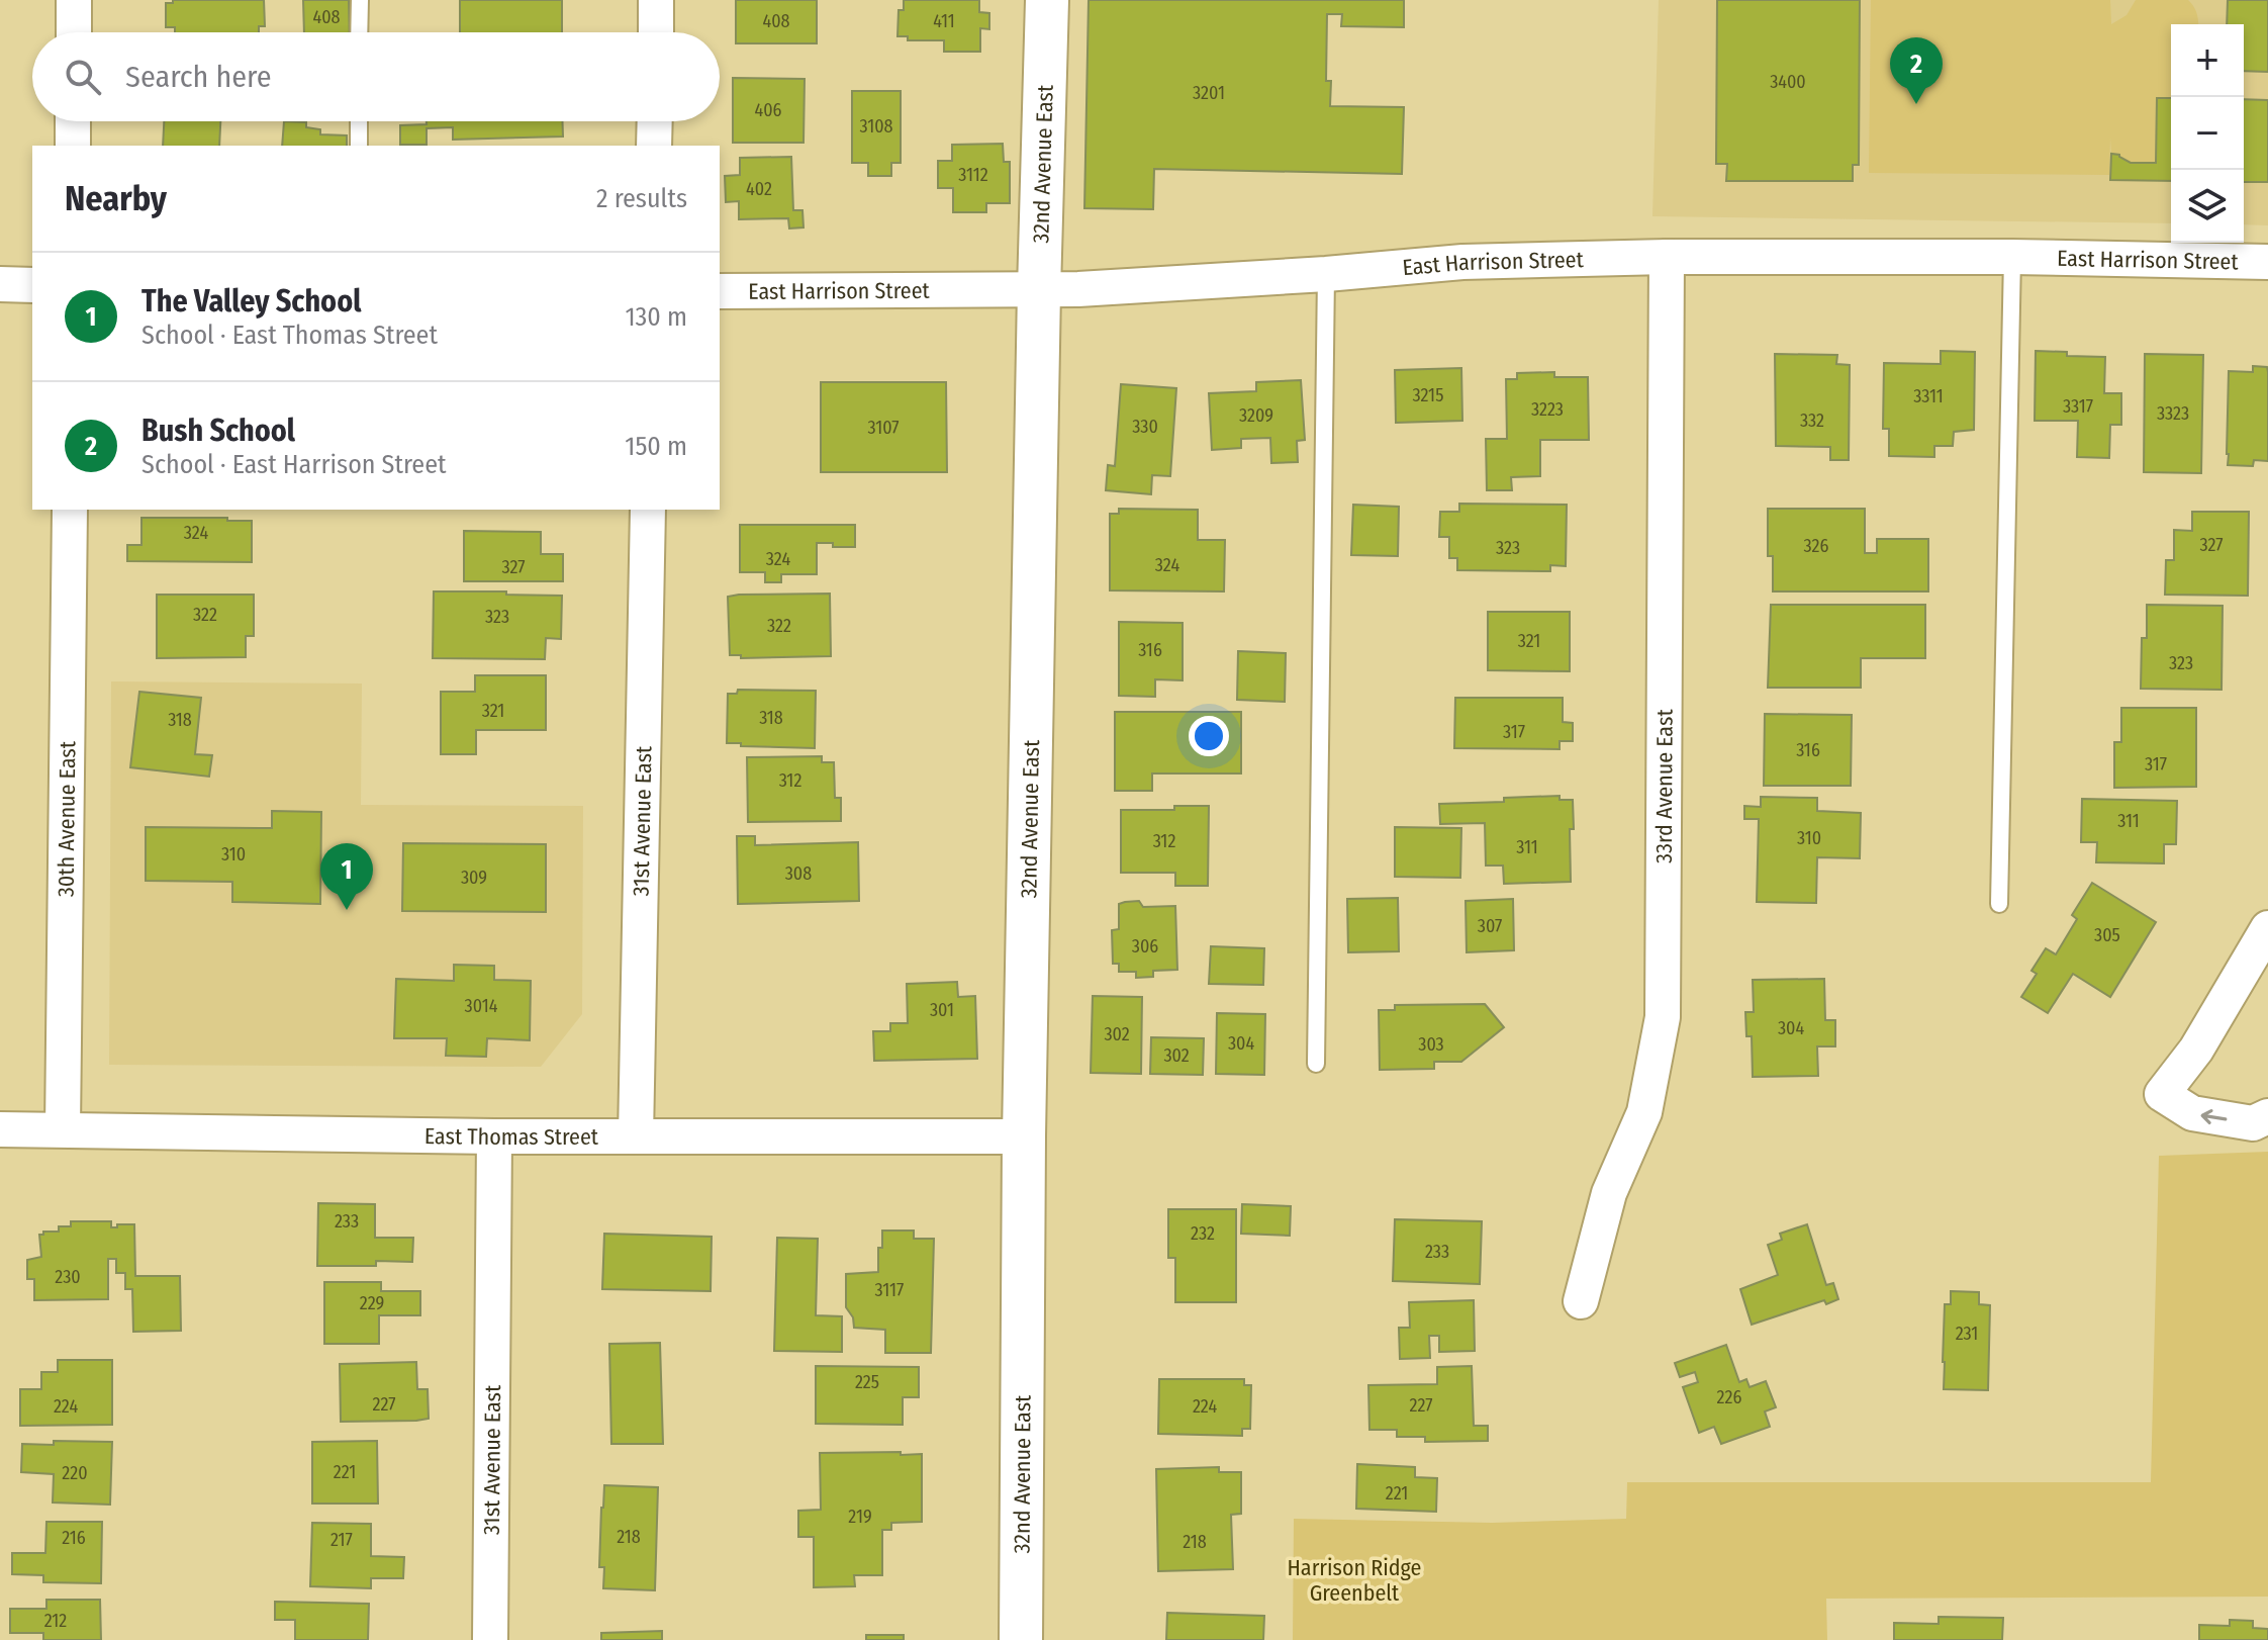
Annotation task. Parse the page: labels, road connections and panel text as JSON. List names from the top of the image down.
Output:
{
  "streets": {
    "street": [
      "32nd Avenue East",
      "East Harrison Street",
      "33rd Avenue East",
      "30th Avenue East",
      "31st Avenue East",
      "East Thomas Street"
    ]
  },
  "crossings": [
    ["32nd Avenue East", "East Harrison Street"],
    ["32nd Avenue East", "East Thomas Street"],
    ["East Harrison Street", "33rd Avenue East"],
    ["30th Avenue East", "East Thomas Street"],
    ["31st Avenue East", "East Thomas Street"]
  ],
  "parks": ["Harrison Ridge Greenbelt"],
  "house_numbers": [
    "408",
    "408",
    "411",
    "3400",
    "3201",
    "406",
    "3108",
    "3112",
    "402",
    "3215",
    "3311",
    "3317",
    "3223",
    "3323",
    "3209",
    "332",
    "330",
    "3107",
    "324",
    "327",
    "326",
    "323",
    "324",
    "324",
    "327",
    "322",
    "323",
    "322",
    "321",
    "316",
    "323",
    "321",
    "318",
    "318",
    "317",
    "316",
    "317",
    "312",
    "311",
    "310",
    "312",
    "311",
    "310",
    "308",
    "309",
    "307",
    "305",
    "306",
    "3014",
    "301",
    "304",
    "302",
    "304",
    "303",
    "302",
    "233",
    "232",
    "233",
    "230",
    "3117",
    "229",
    "231",
    "225",
    "226",
    "227",
    "227",
    "224",
    "224",
    "221",
    "220",
    "221",
    "219",
    "218",
    "216",
    "217",
    "218",
    "212"
  ],
  "page": {
    "map_buttons": ["+", "−"],
    "search": "Search here",
    "pins": ["2", "1"],
    "heading": ["Nearby", "2 results"],
    "list": [
      {
        "mark": "1",
        "name": "The Valley School",
        "note": "School · East Thomas Street",
        "value": "130 m"
      },
      {
        "mark": "2",
        "name": "Bush School",
        "note": "School · East Harrison Street",
        "value": "150 m"
      }
    ]
  }
}
